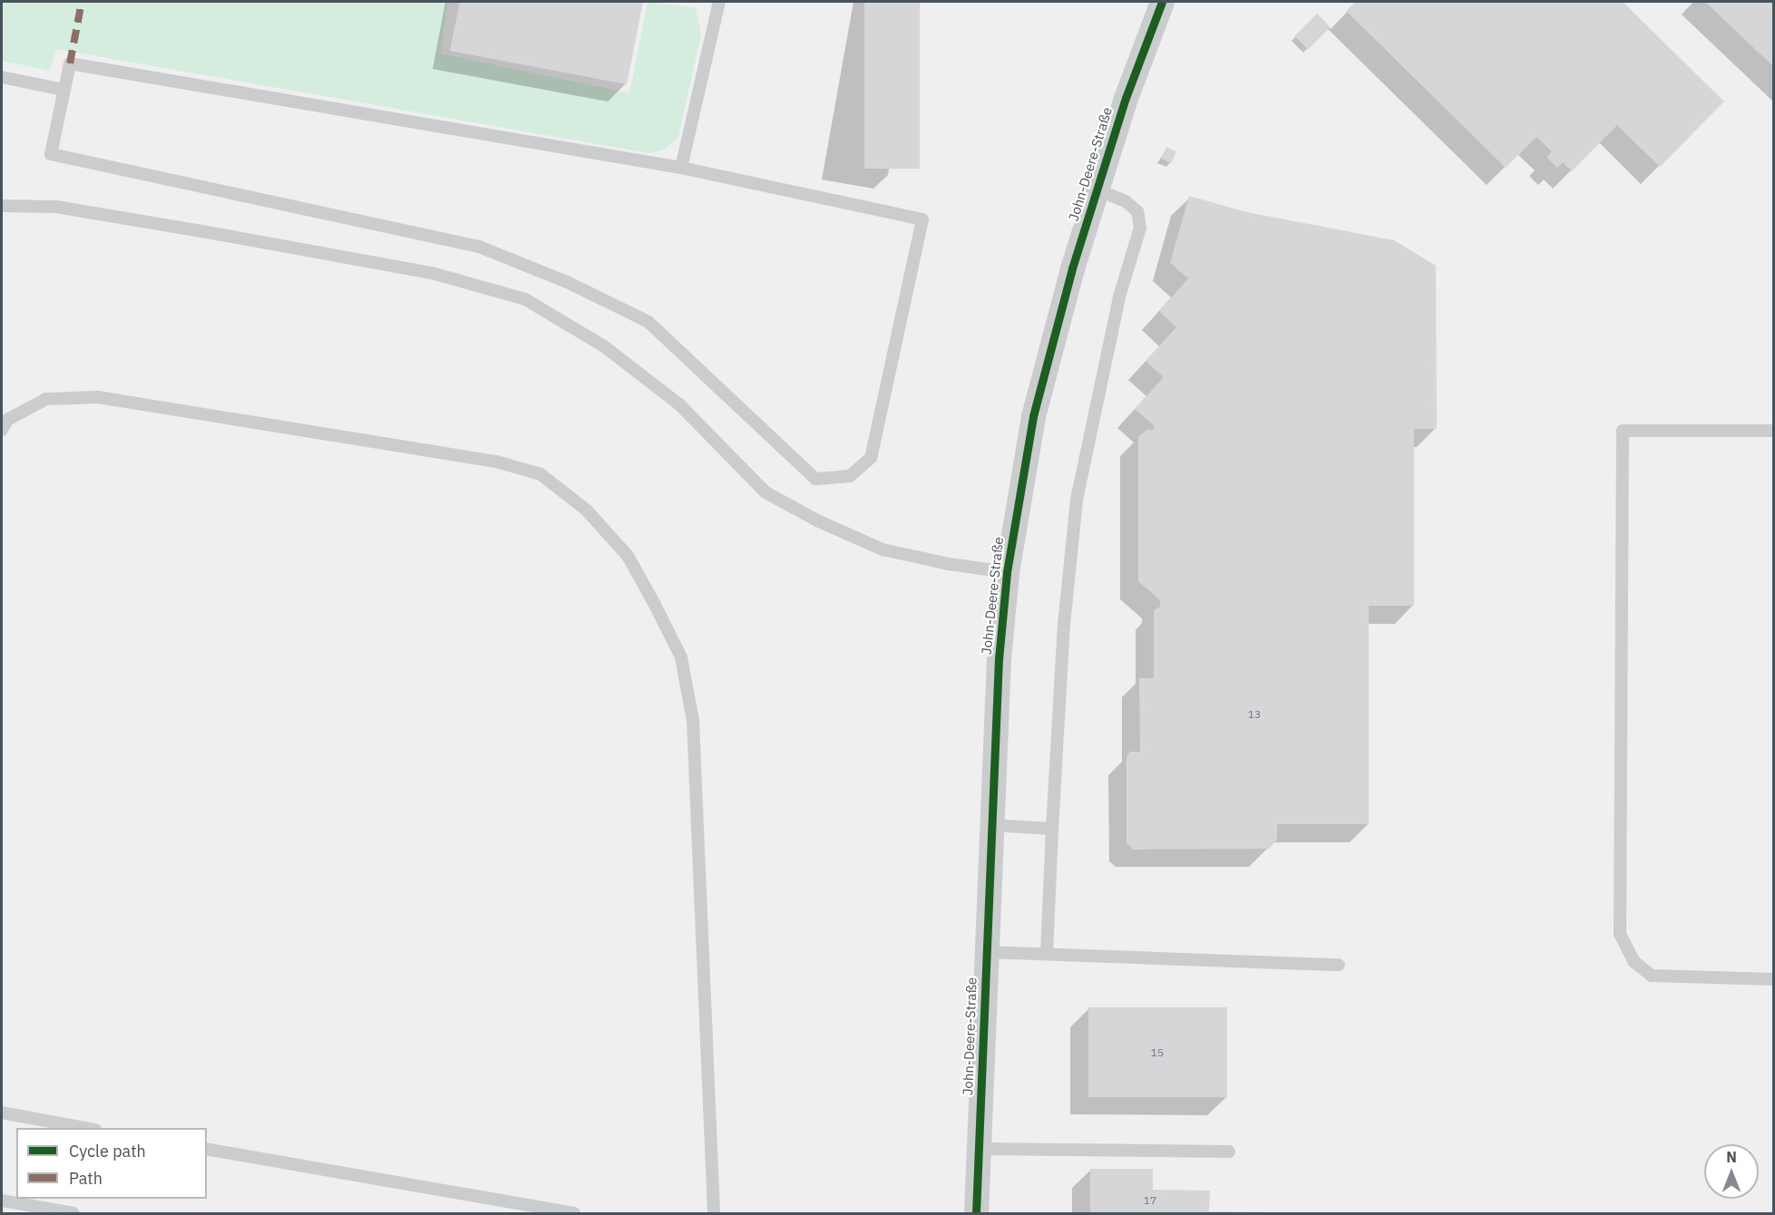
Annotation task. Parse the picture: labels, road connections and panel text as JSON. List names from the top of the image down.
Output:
{
  "streets": {
    "street": ["John-Deere-Straße"]
  },
  "house_numbers": ["13", "15", "17"],
  "legend": ["Cycle path", "Path"],
  "north": "top"
}
